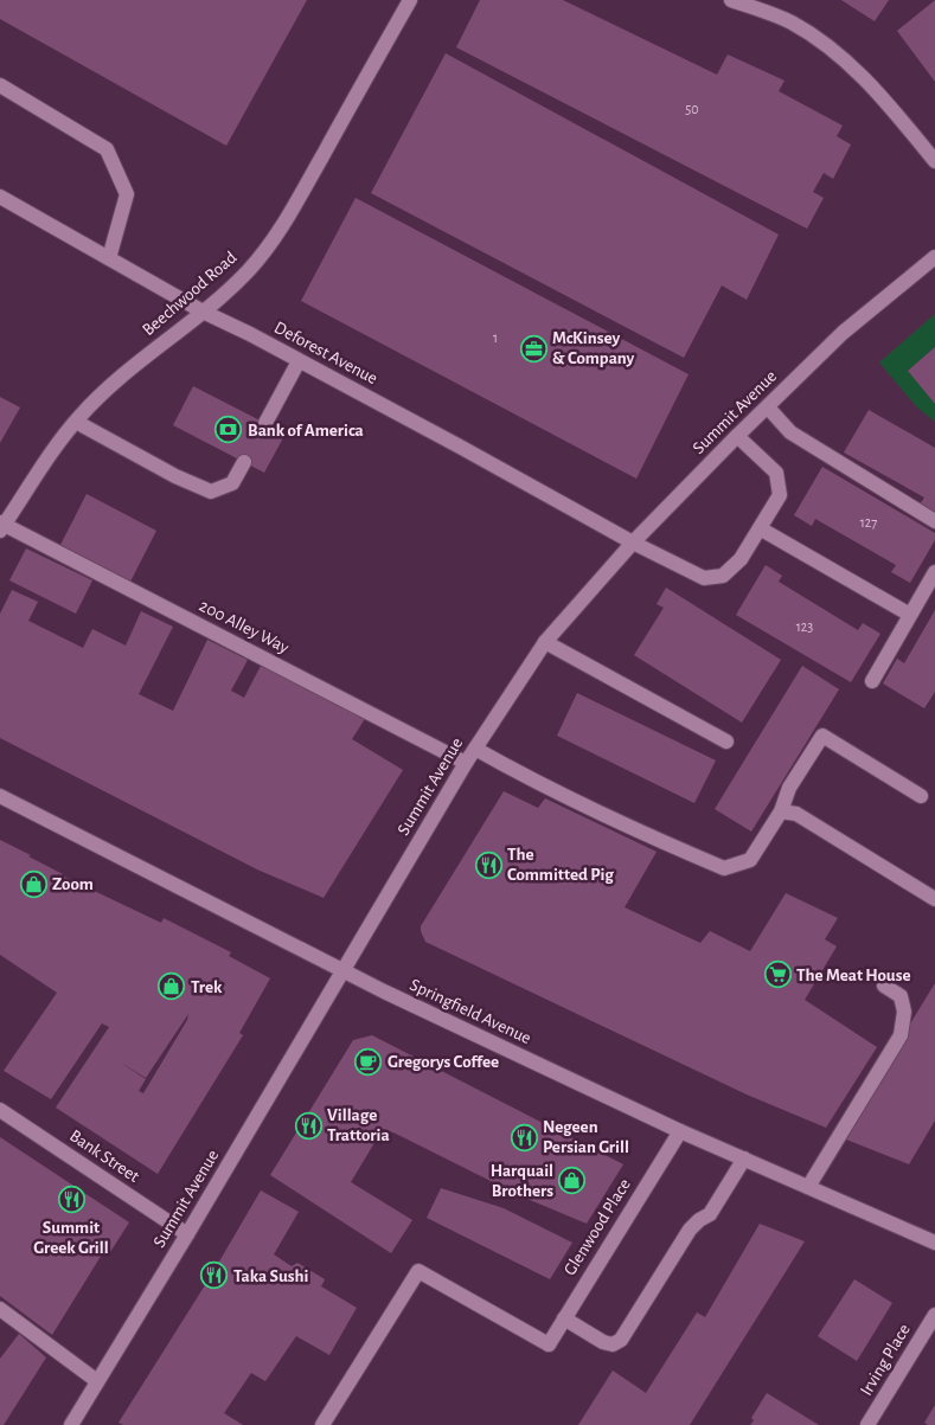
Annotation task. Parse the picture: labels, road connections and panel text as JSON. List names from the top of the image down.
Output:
{
  "streets": {
    "street": [
      "Beechwood Road",
      "Deforest Avenue",
      "Summit Avenue",
      "200 Alley Way",
      "Springfield Avenue",
      "Bank Street",
      "Glenwood Place",
      "Irving Place"
    ]
  },
  "crossings": [
    ["Beechwood Road", "Deforest Avenue"],
    ["Beechwood Road", "200 Alley Way"],
    ["Deforest Avenue", "Summit Avenue"],
    ["Summit Avenue", "200 Alley Way"],
    ["Summit Avenue", "Springfield Avenue"],
    ["Summit Avenue", "Bank Street"],
    ["Springfield Avenue", "Glenwood Place"]
  ],
  "places": {
    "office": ["McKinsey & Company"],
    "bank": ["Bank of America"],
    "restaurant": [
      "The Committed Pig",
      "Village Trattoria",
      "Negeen Persian Grill",
      "Summit Greek Grill",
      "Taka Sushi"
    ],
    "shop": ["Zoom", "Trek", "Harquail Brothers"],
    "supermarket": ["The Meat House"],
    "cafe": ["Gregorys Coffee"]
  },
  "house_numbers": [
    "50",
    "1",
    "127",
    "123"
  ]
}
